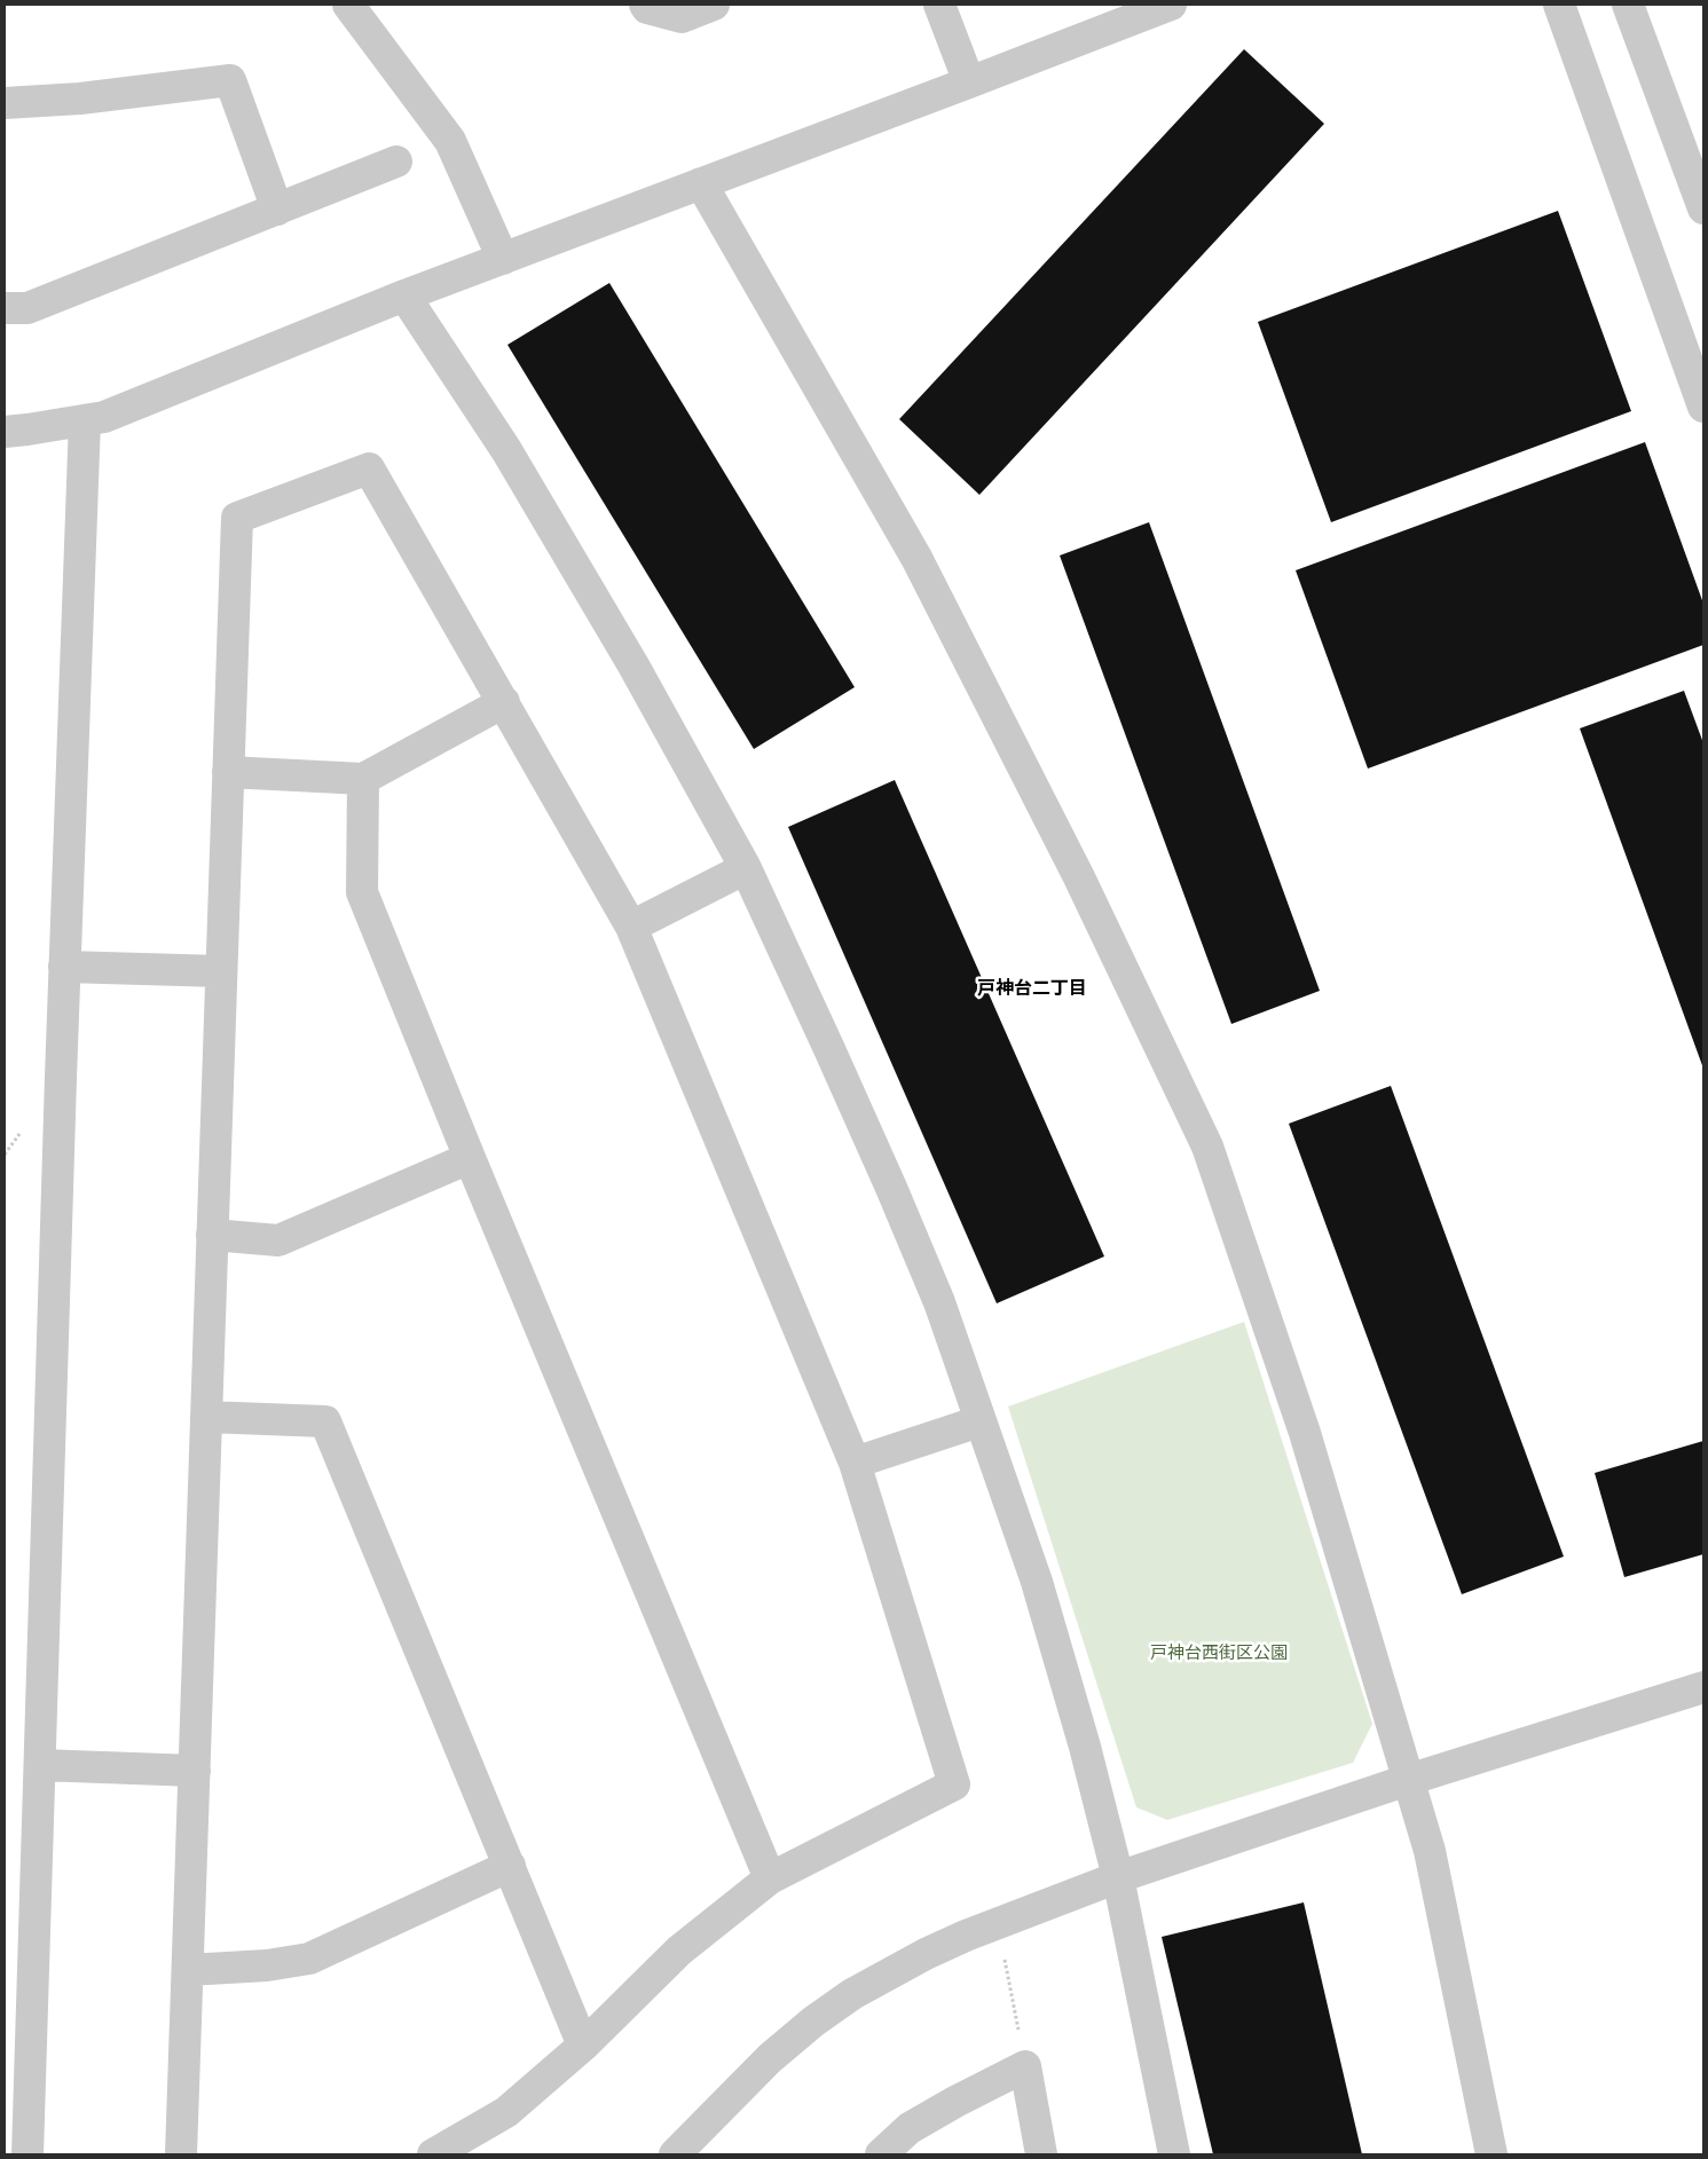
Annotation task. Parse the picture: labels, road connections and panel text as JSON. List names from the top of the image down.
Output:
{
  "districts": ["戸神台二丁目"],
  "parks": ["戸神台西街区公園"]
}
